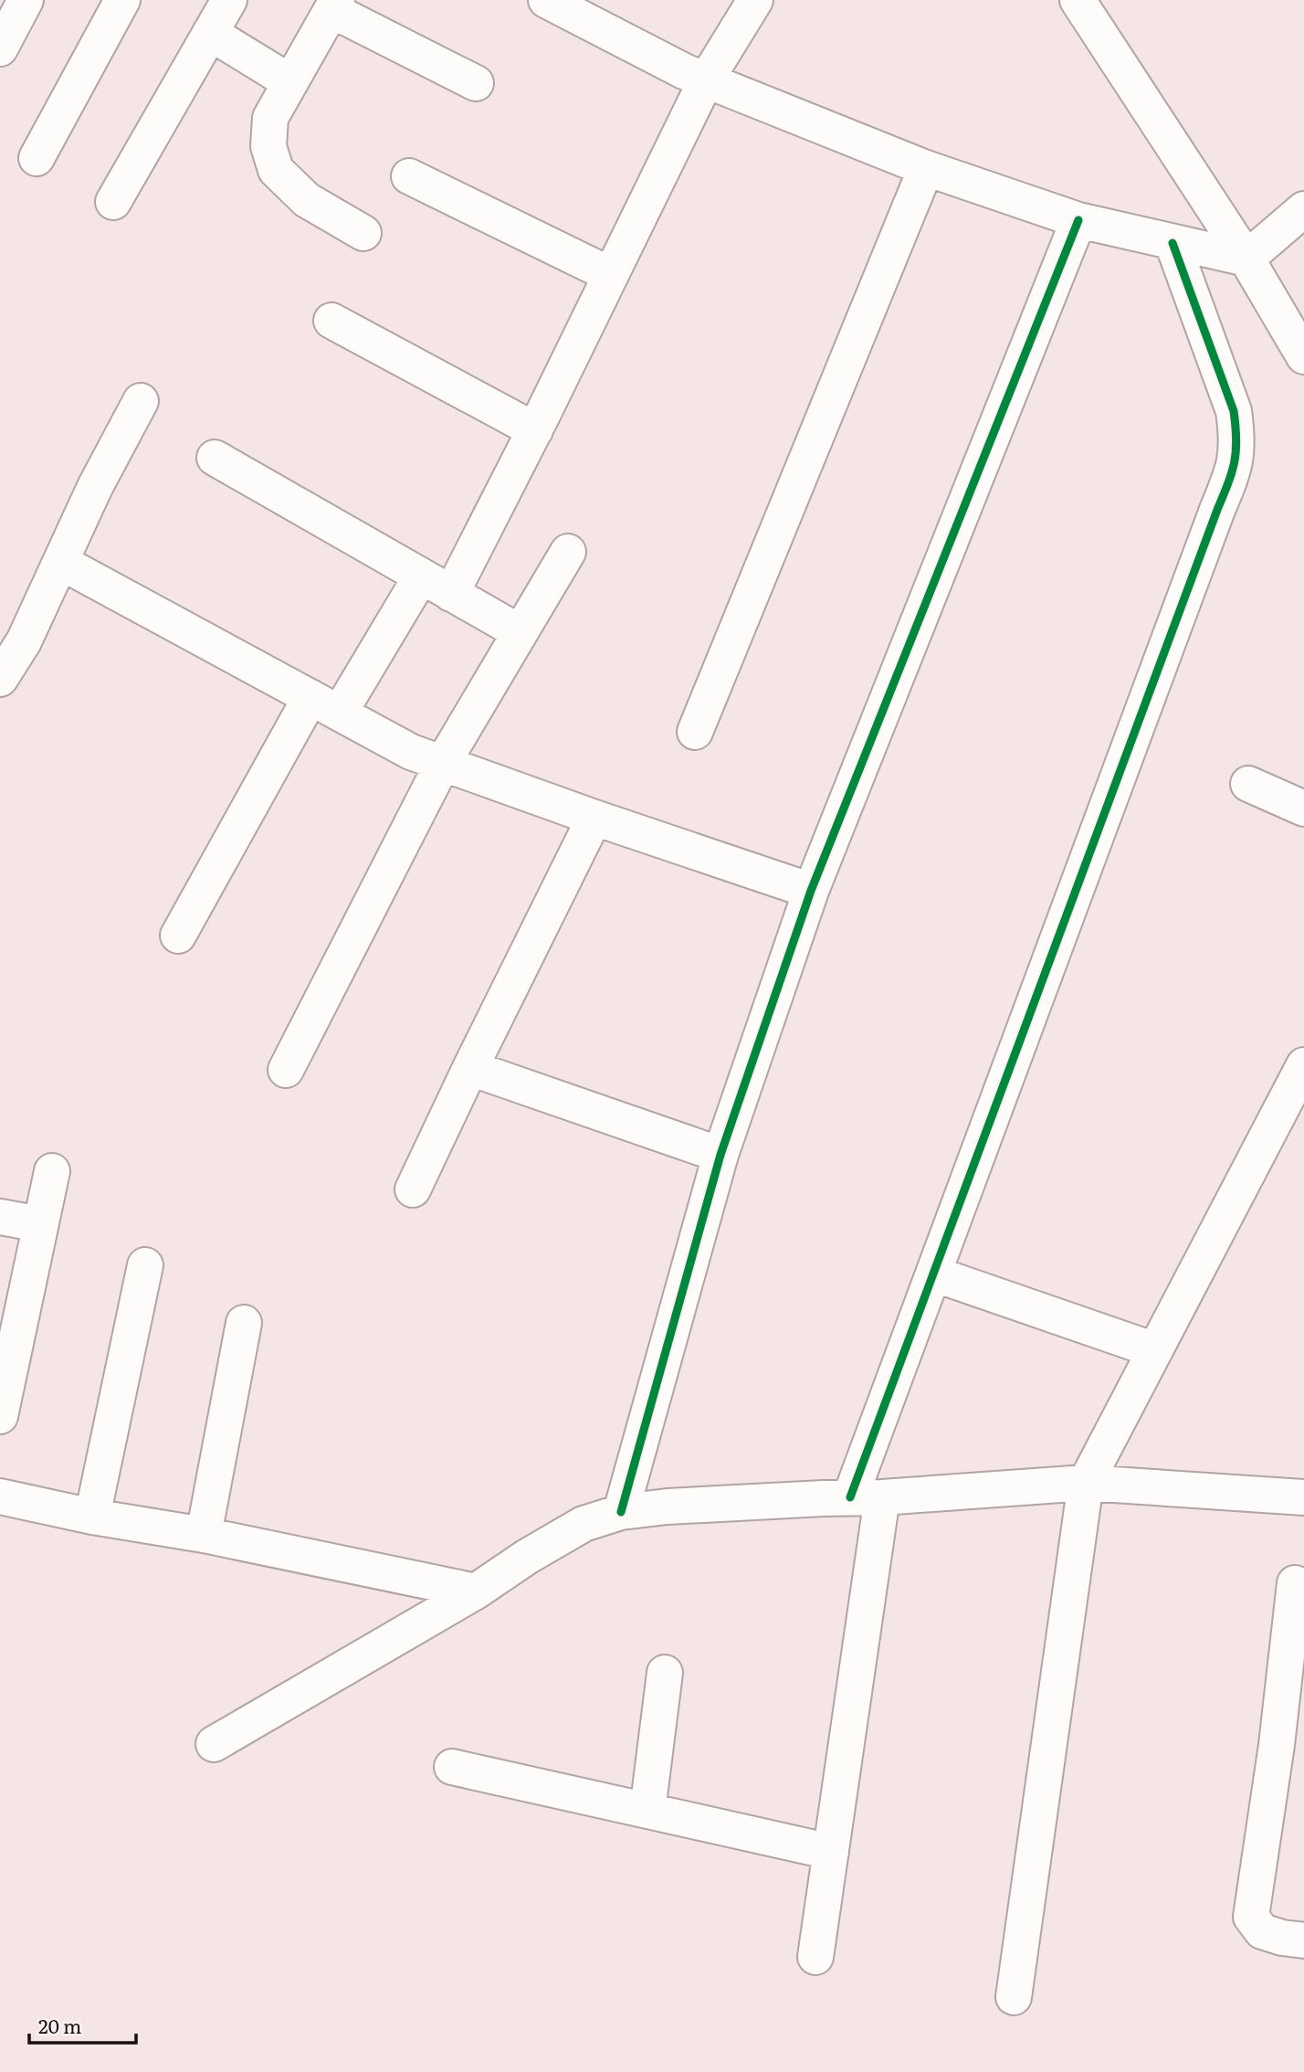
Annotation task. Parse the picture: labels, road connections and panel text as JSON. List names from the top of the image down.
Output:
{
  "scale_bar": "20 m"
}
